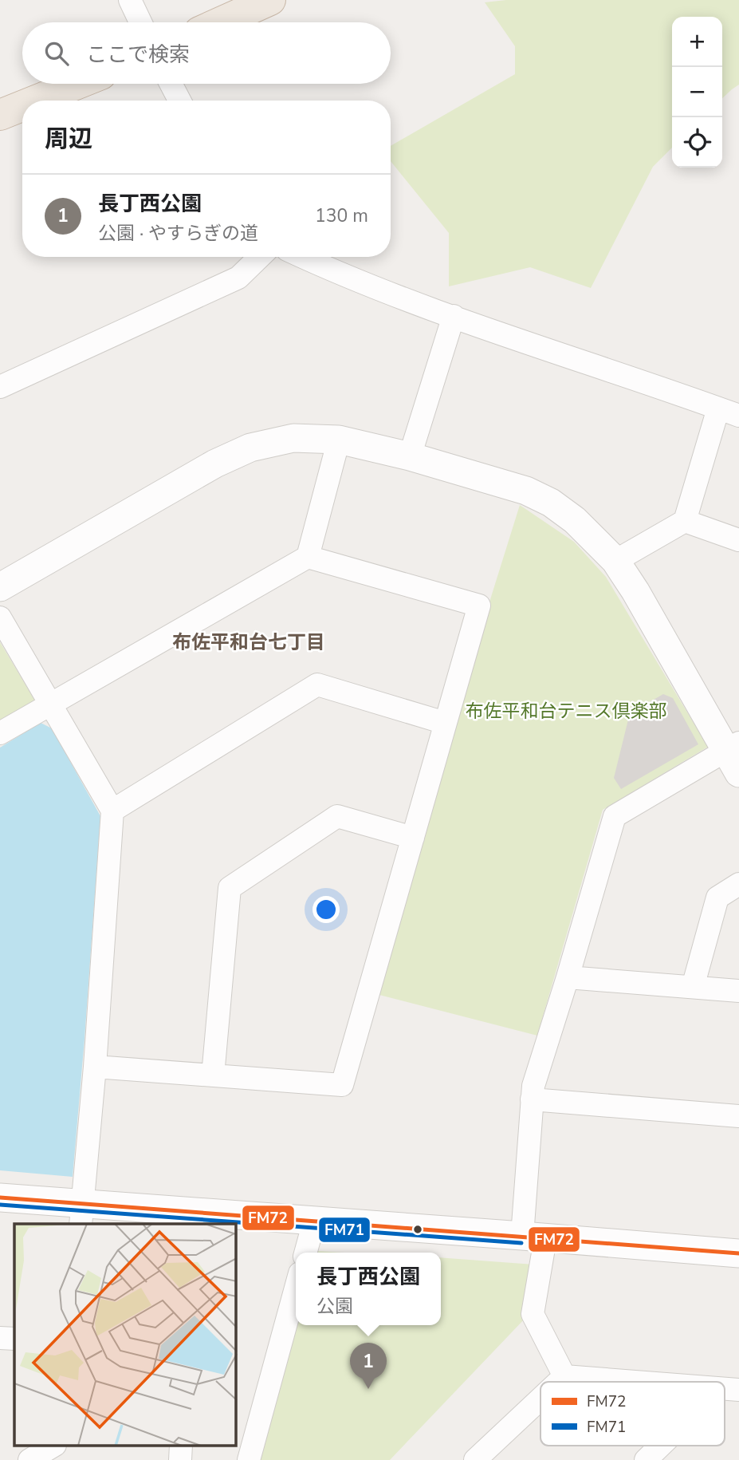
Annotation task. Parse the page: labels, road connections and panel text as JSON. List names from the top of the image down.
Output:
{
  "districts": ["布佐平和台七丁目"],
  "parks": ["布佐平和台テニス倶楽部"],
  "lines": ["transit line FM72", "transit line FM71"],
  "legend": ["FM72", "FM71"],
  "page": {
    "map_buttons": ["+", "−"],
    "search": "ここで検索",
    "heading": "周辺",
    "list": [
      {
        "mark": "1",
        "name": "長丁西公園",
        "note": "公園 · やすらぎの道",
        "value": "130 m"
      }
    ],
    "popup": ["長丁西公園", "公園"],
    "pins": "1"
  }
}
